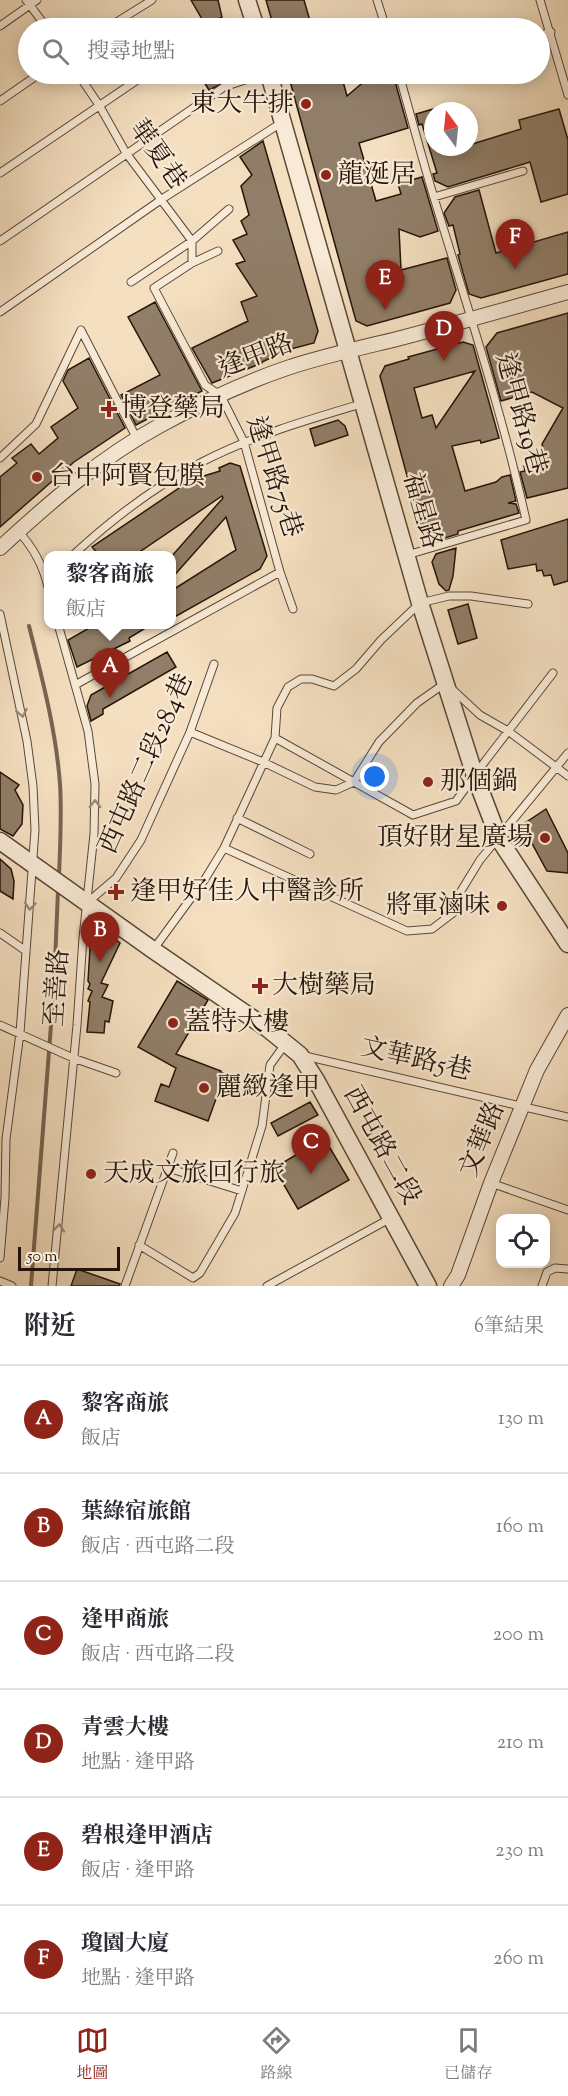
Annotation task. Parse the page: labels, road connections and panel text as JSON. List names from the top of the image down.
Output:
{
  "streets": {
    "street": [
      "逢甲路",
      "福星路",
      "文華路",
      "西屯路二段"
    ],
    "lane": [
      "華夏巷",
      "逢甲路19巷",
      "逢甲路75巷",
      "西屯路二段284巷",
      "至善路",
      "文華路5巷"
    ]
  },
  "crossings": [
    ["逢甲路", "逢甲路19巷"],
    ["逢甲路", "逢甲路75巷"],
    ["逢甲路", "福星路"],
    ["逢甲路19巷", "福星路"],
    ["逢甲路75巷", "至善路"],
    ["西屯路二段284巷", "至善路"],
    ["西屯路二段284巷", "西屯路二段"],
    ["至善路", "西屯路二段"],
    ["文華路5巷", "文華路"],
    ["文華路5巷", "西屯路二段"]
  ],
  "places": {
    "other": [
      "東大牛排",
      "龍涎居",
      "台中阿賢包膜",
      "那個鍋",
      "頂好財星廣場",
      "將軍滷味",
      "蓋特大樓",
      "麗緻逢甲",
      "天成文旅回行旅"
    ],
    "health": ["博登藥局", "逢甲好佳人中醫診所", "大樹藥局"]
  },
  "scale_bar": "50 m",
  "north": "top",
  "page": {
    "search": "搜尋地點",
    "pins": [
      "F",
      "E",
      "D",
      "A",
      "B",
      "C"
    ],
    "popup": ["黎客商旅", "飯店"],
    "scale": "50 m",
    "heading": ["附近", "6筆結果"],
    "list": [
      {
        "mark": "A",
        "name": "黎客商旅",
        "note": "飯店",
        "value": "130 m"
      },
      {
        "mark": "B",
        "name": "葉綠宿旅館",
        "note": "飯店 · 西屯路二段",
        "value": "160 m"
      },
      {
        "mark": "C",
        "name": "逢甲商旅",
        "note": "飯店 · 西屯路二段",
        "value": "200 m"
      },
      {
        "mark": "D",
        "name": "青雲大樓",
        "note": "地點 · 逢甲路",
        "value": "210 m"
      },
      {
        "mark": "E",
        "name": "碧根逢甲酒店",
        "note": "飯店 · 逢甲路",
        "value": "230 m"
      },
      {
        "mark": "F",
        "name": "瓊園大廈",
        "note": "地點 · 逢甲路",
        "value": "260 m"
      }
    ],
    "nav": ["地圖", "路線", "已儲存"]
  }
}
